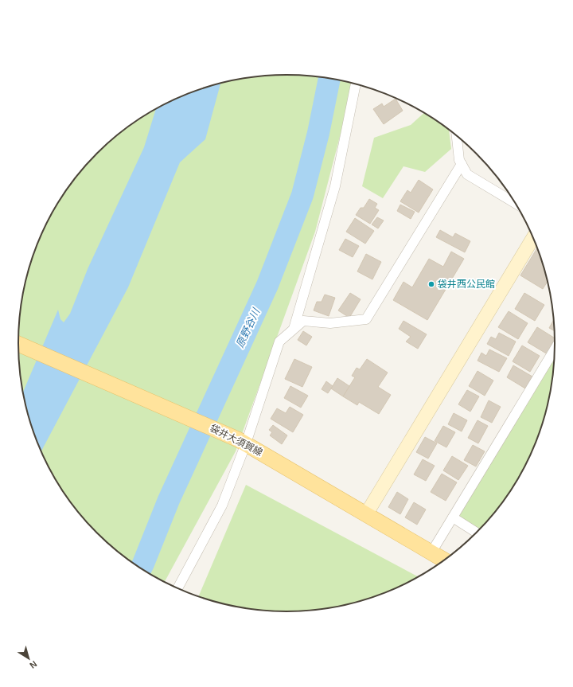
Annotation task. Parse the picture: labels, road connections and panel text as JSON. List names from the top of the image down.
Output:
{
  "streets": {
    "main road": ["袋井大須賀線"]
  },
  "water": ["原野谷川"],
  "places": ["袋井西公民館"],
  "north": "bottom right"
}
